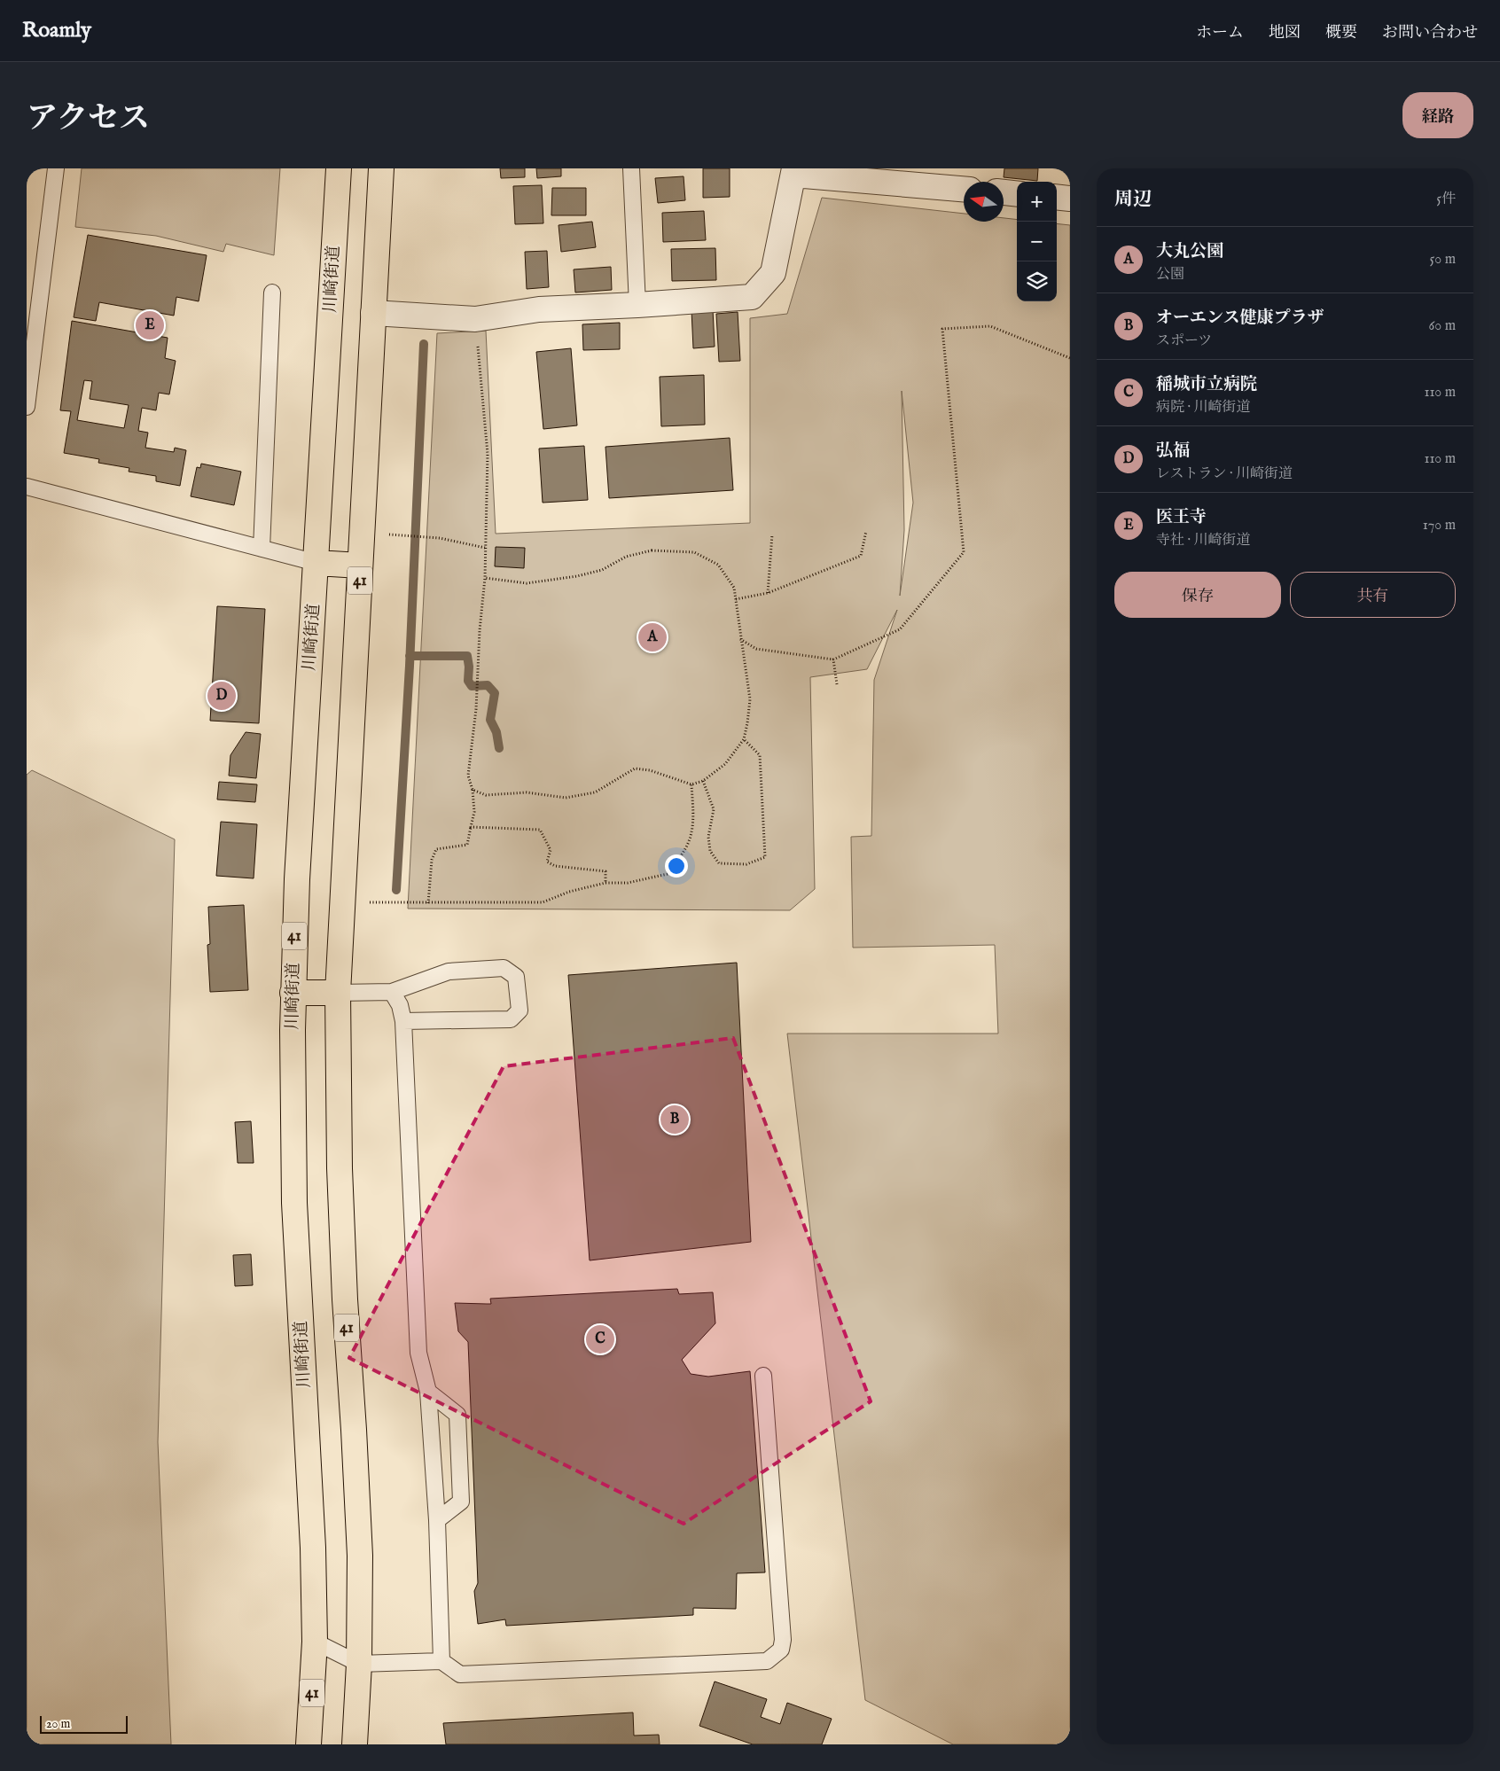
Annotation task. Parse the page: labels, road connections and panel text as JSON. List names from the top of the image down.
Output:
{
  "streets": {
    "main road": ["川崎街道", "41"]
  },
  "scale_bar": "20 m",
  "north": "left",
  "page": {
    "header": "Roamly",
    "nav": [
      "ホーム",
      "地図",
      "概要",
      "お問い合わせ"
    ],
    "title": "アクセス",
    "buttons": [
      "経路",
      ["保存", "共有"]
    ],
    "heading": ["周辺", "5件"],
    "map_buttons": ["+", "−"],
    "list": [
      {
        "mark": "A",
        "name": "大丸公園",
        "note": "公園",
        "value": "50 m"
      },
      {
        "mark": "B",
        "name": "オーエンス健康プラザ",
        "note": "スポーツ",
        "value": "60 m"
      },
      {
        "mark": "C",
        "name": "稲城市立病院",
        "note": "病院 · 川崎街道",
        "value": "110 m"
      },
      {
        "mark": "D",
        "name": "弘福",
        "note": "レストラン · 川崎街道",
        "value": "110 m"
      },
      {
        "mark": "E",
        "name": "医王寺",
        "note": "寺社 · 川崎街道",
        "value": "170 m"
      }
    ],
    "pins": [
      "E",
      "A",
      "D",
      "B",
      "C"
    ],
    "scale": "20 m"
  }
}
